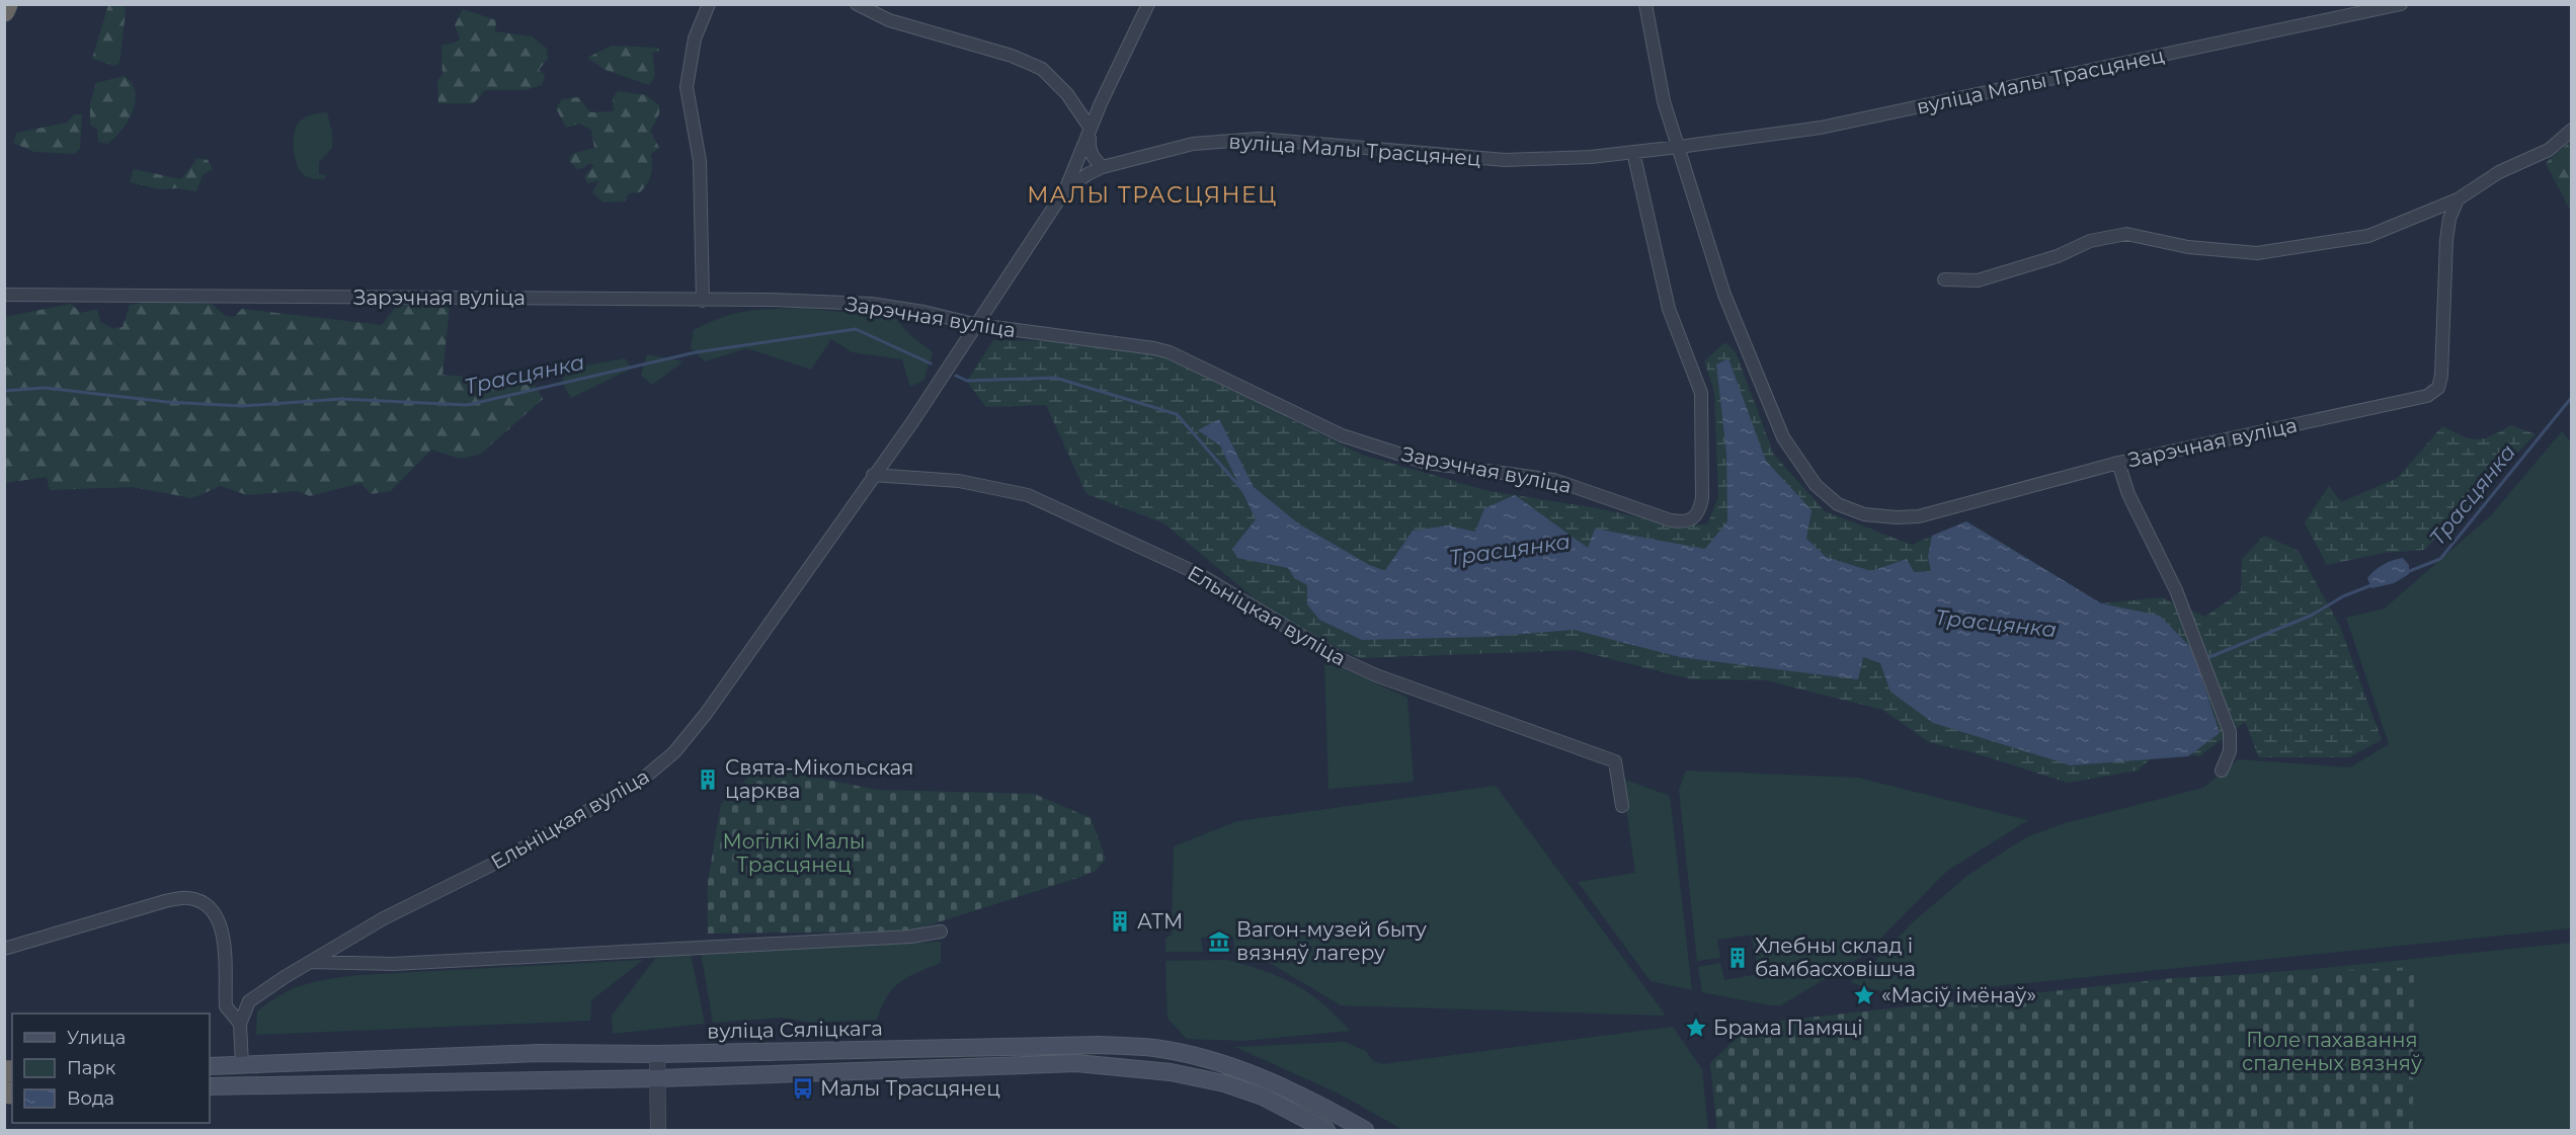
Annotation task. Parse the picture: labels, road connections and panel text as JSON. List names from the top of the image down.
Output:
{
  "streets": {
    "main road": ["вуліца Сяліцкага"],
    "street": ["вуліца Малы Трасцянец", "Зарэчная вуліца", "Ельніцкая вуліца"]
  },
  "crossings": [
    ["вуліца Малы Трасцянец", "Зарэчная вуліца"],
    ["вуліца Малы Трасцянец", "Ельніцкая вуліца"],
    ["Зарэчная вуліца", "Ельніцкая вуліца"]
  ],
  "districts": ["МАЛЫ ТРАСЦЯНЕЦ"],
  "water": ["Трасцянка"],
  "parks": ["Могілкі Малы Трасцянец", "Поле пахавання спаленых вязняў"],
  "places": {
    "building": ["Свята-Мікольская царква", "АТМ", "Хлебны склад і бамбасховішча"],
    "museum": ["Вагон-музей быту вязняў лагеру"],
    "place": ["«Масіў імёнаў»", "Брама Памяці"],
    "bus stop": ["Малы Трасцянец"]
  },
  "legend": ["Улица", "Парк", "Вода"]
}
